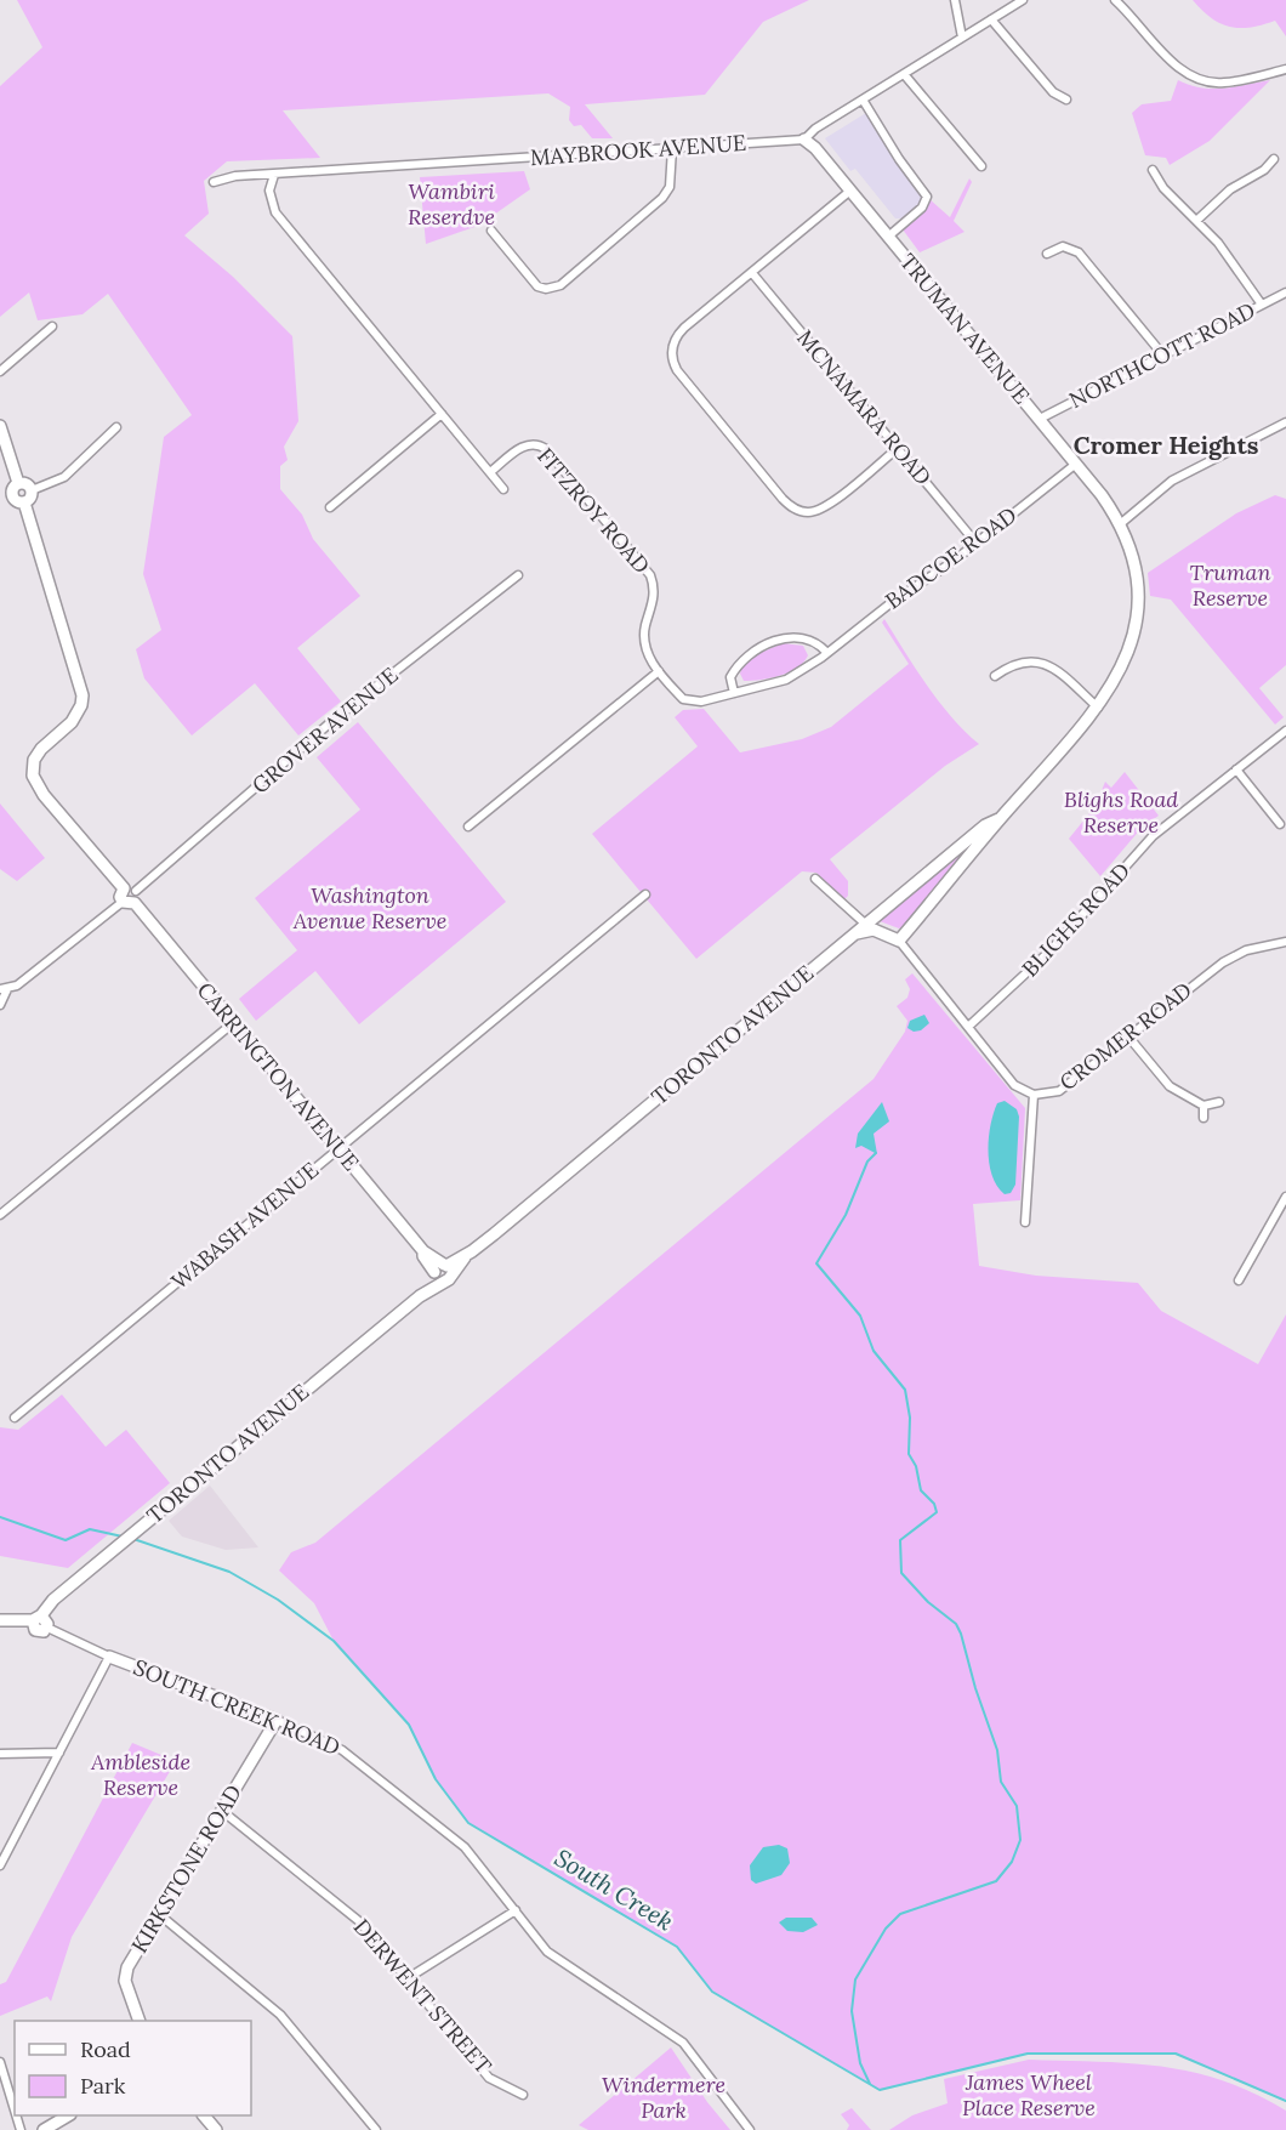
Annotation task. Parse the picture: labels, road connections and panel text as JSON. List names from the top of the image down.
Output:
{
  "streets": {
    "street": [
      "MAYBROOK AVENUE",
      "TRUMAN AVENUE",
      "NORTHCOTT ROAD",
      "MCNAMARA ROAD",
      "FITZROY ROAD",
      "BADCOE ROAD",
      "GROVER AVENUE",
      "BLIGHS ROAD",
      "TORONTO AVENUE",
      "CROMER ROAD",
      "CARRINGTON AVENUE",
      "WABASH AVENUE",
      "SOUTH CREEK ROAD",
      "KIRKSTONE ROAD",
      "DERWENT STREET"
    ]
  },
  "crossings": [
    ["MAYBROOK AVENUE", "TRUMAN AVENUE"],
    ["TRUMAN AVENUE", "NORTHCOTT ROAD"],
    ["TRUMAN AVENUE", "BADCOE ROAD"],
    ["TRUMAN AVENUE", "TORONTO AVENUE"],
    ["MCNAMARA ROAD", "BADCOE ROAD"],
    ["FITZROY ROAD", "BADCOE ROAD"],
    ["GROVER AVENUE", "CARRINGTON AVENUE"],
    ["BLIGHS ROAD", "CROMER ROAD"],
    ["TORONTO AVENUE", "CROMER ROAD"],
    ["TORONTO AVENUE", "CARRINGTON AVENUE"],
    ["TORONTO AVENUE", "SOUTH CREEK ROAD"],
    ["CARRINGTON AVENUE", "WABASH AVENUE"],
    ["SOUTH CREEK ROAD", "KIRKSTONE ROAD"],
    ["KIRKSTONE ROAD", "DERWENT STREET"]
  ],
  "districts": ["Cromer Heights"],
  "water": ["South Creek"],
  "parks": [
    "Wambiri Reserdve",
    "Truman Reserve",
    "Blighs Road Reserve",
    "Washington Avenue Reserve",
    "Ambleside Reserve",
    "James Wheel Place Reserve",
    "Windermere Park"
  ],
  "legend": ["Road", "Park"]
}
